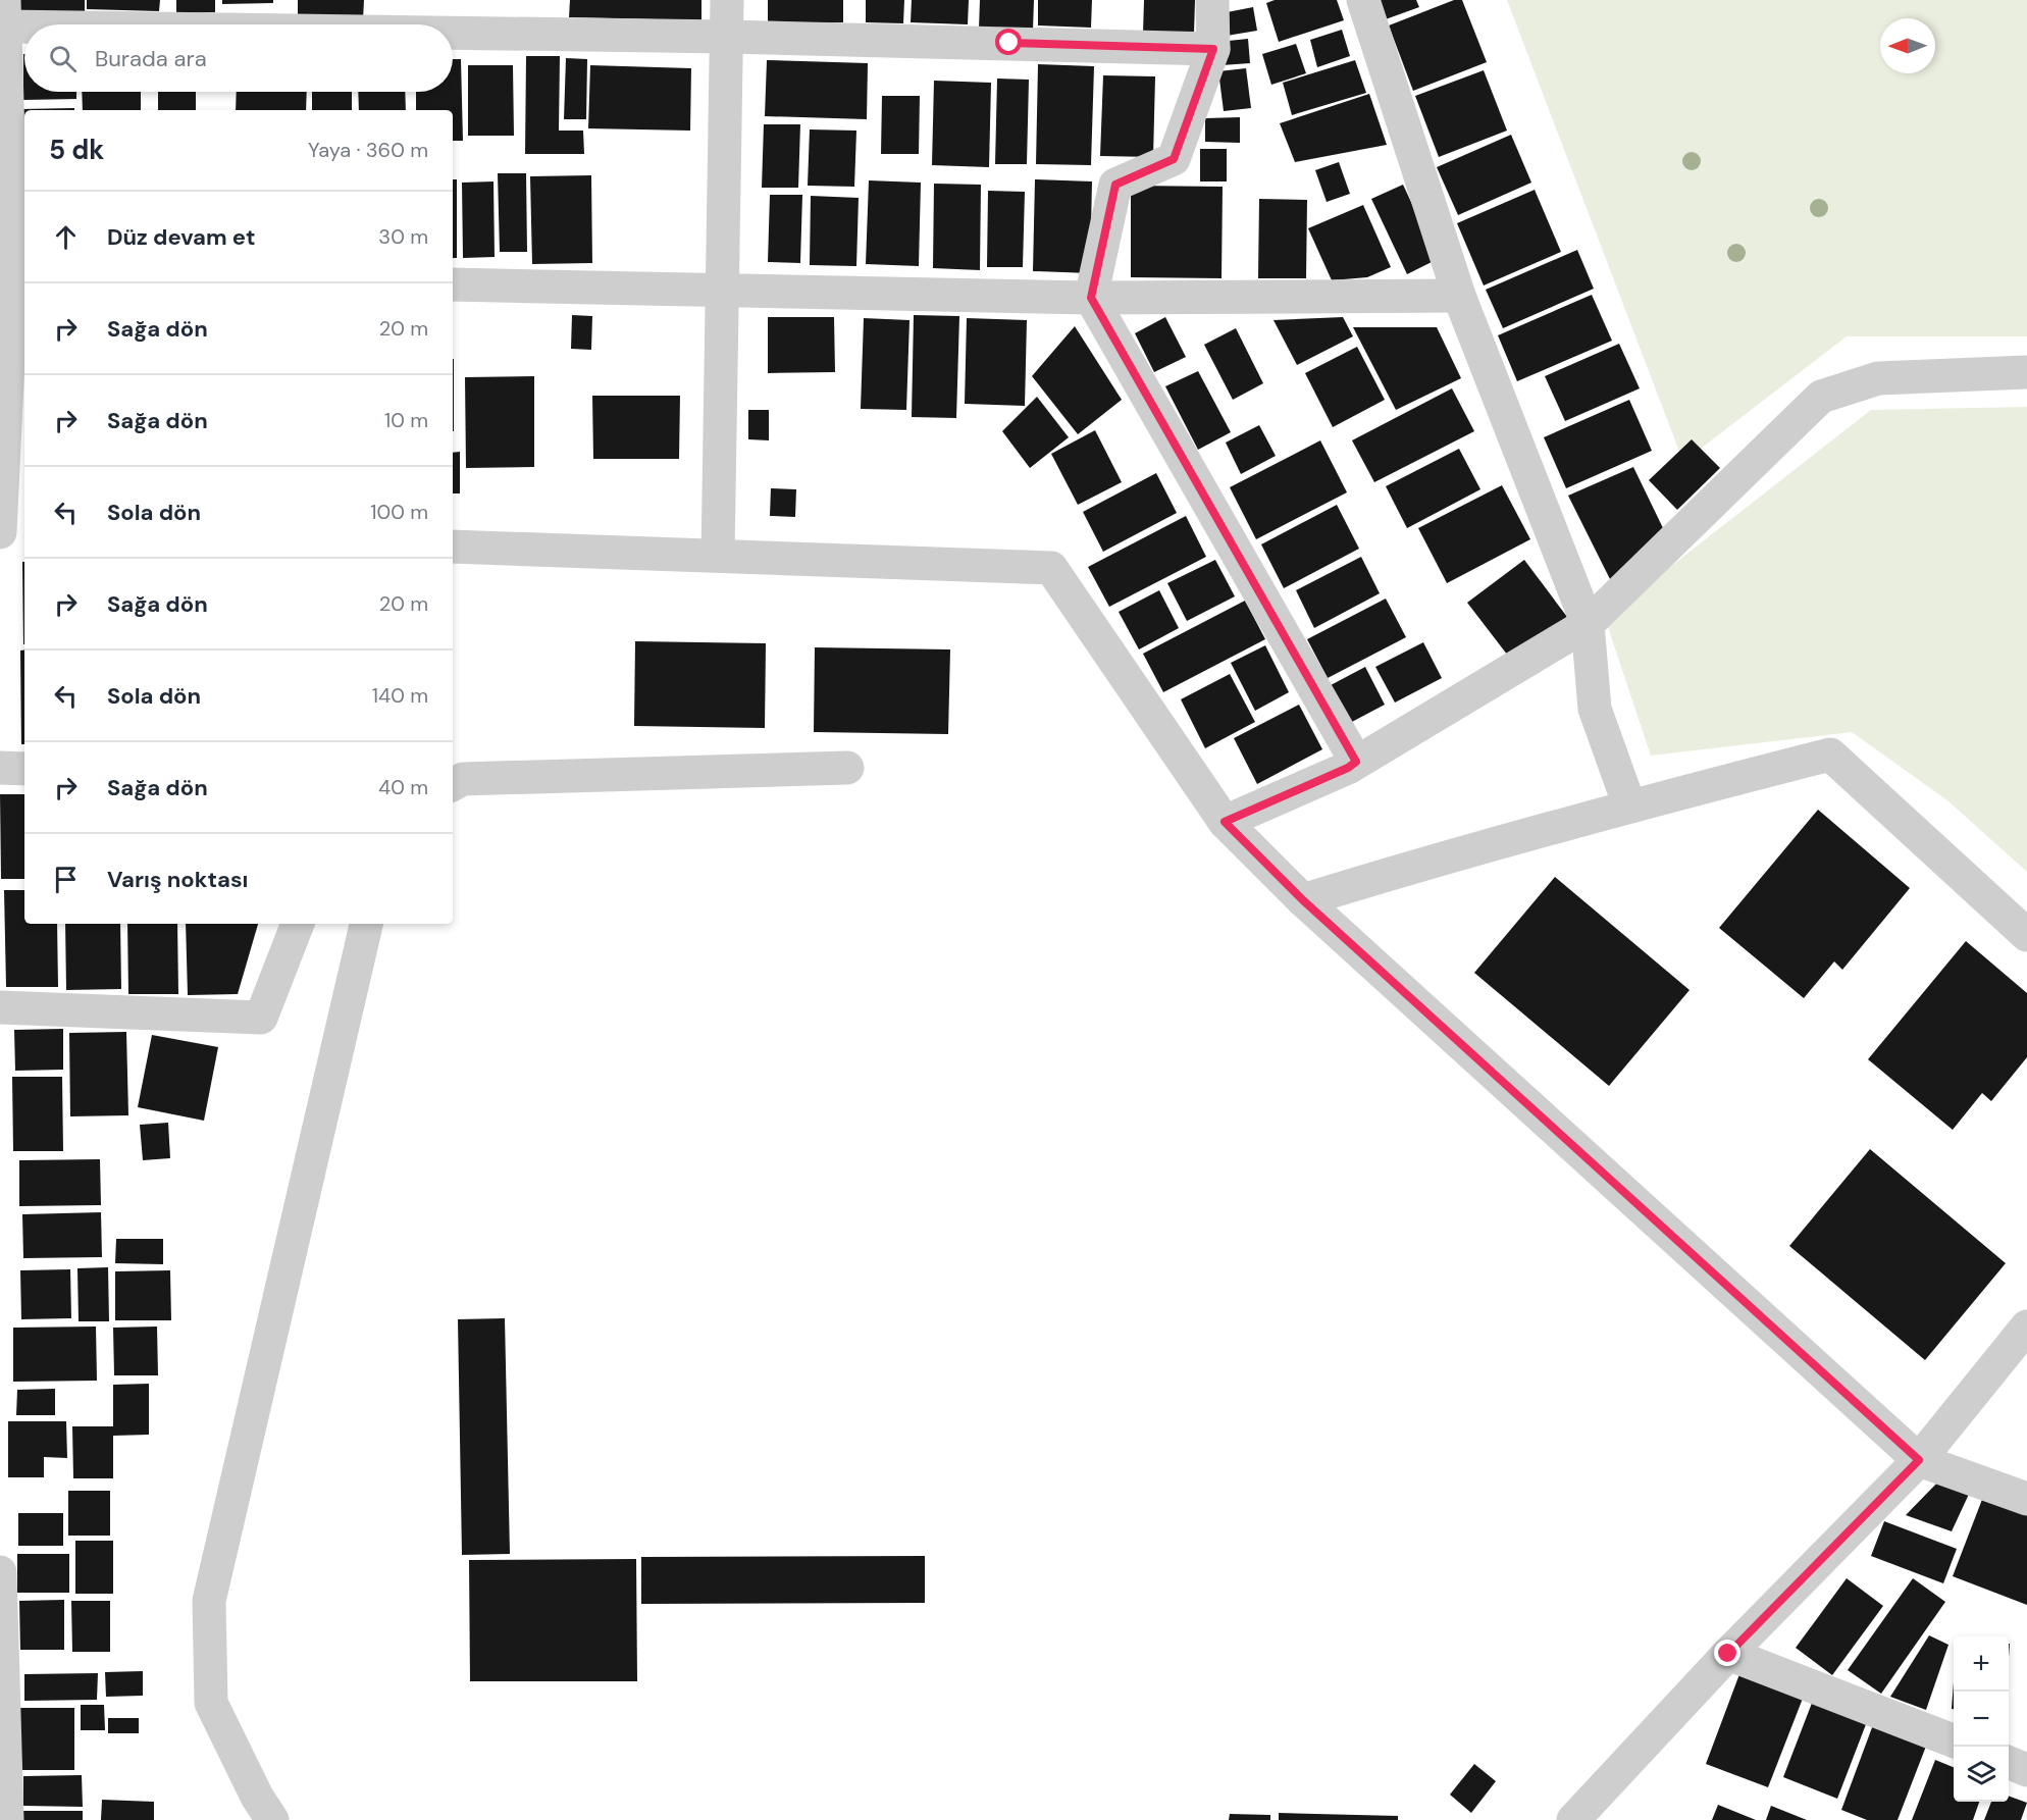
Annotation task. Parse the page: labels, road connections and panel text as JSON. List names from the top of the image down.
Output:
{
  "north": "left",
  "page": {
    "search": "Burada ara",
    "heading": ["5 dk", "Yaya · 360 m"],
    "list": [
      ["Düz devam et", "30 m"],
      ["Sağa dön", "20 m"],
      ["Sağa dön", "10 m"],
      ["Sola dön", "100 m"],
      ["Sağa dön", "20 m"],
      ["Sola dön", "140 m"],
      ["Sağa dön", "40 m"],
      "Varış noktası"
    ],
    "map_buttons": ["+", "−"]
  }
}
